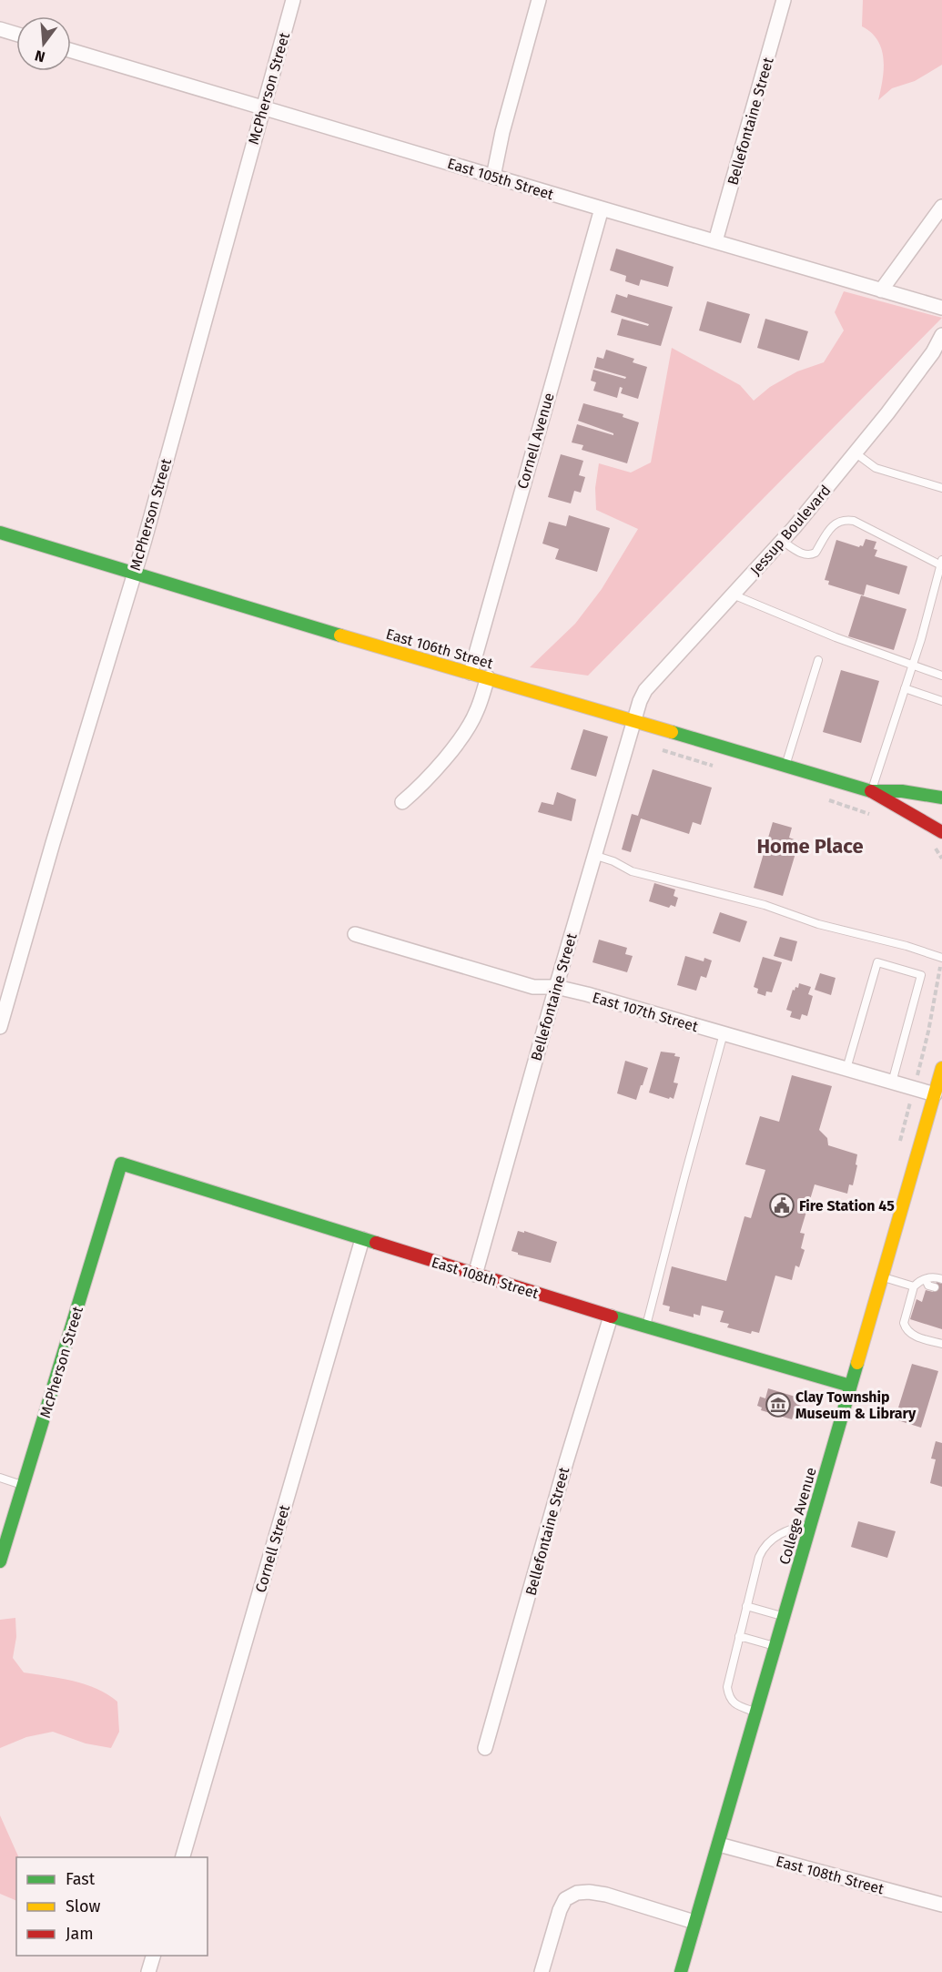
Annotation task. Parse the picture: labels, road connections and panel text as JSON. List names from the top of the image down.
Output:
{
  "streets": {
    "street": [
      "McPherson Street",
      "Bellefontaine Street",
      "East 105th Street",
      "Cornell Avenue",
      "Jessup Boulevard",
      "East 106th Street",
      "East 107th Street",
      "East 108th Street",
      "College Avenue",
      "Cornell Street"
    ]
  },
  "crossings": [
    ["McPherson Street", "East 105th Street"],
    ["McPherson Street", "East 106th Street"],
    ["McPherson Street", "East 108th Street"],
    ["Bellefontaine Street", "East 105th Street"],
    ["Bellefontaine Street", "Jessup Boulevard"],
    ["Bellefontaine Street", "East 106th Street"],
    ["Bellefontaine Street", "East 107th Street"],
    ["Bellefontaine Street", "East 108th Street"],
    ["East 105th Street", "Cornell Avenue"],
    ["Cornell Avenue", "East 106th Street"],
    ["Jessup Boulevard", "East 106th Street"],
    ["East 107th Street", "College Avenue"],
    ["East 108th Street", "College Avenue"],
    ["East 108th Street", "Cornell Street"]
  ],
  "districts": ["Home Place"],
  "places": {
    "public building": ["Fire Station 45"],
    "museum": ["Clay Township Museum & Library"]
  },
  "legend": ["Fast", "Slow", "Jam"],
  "north": "bottom"
}
